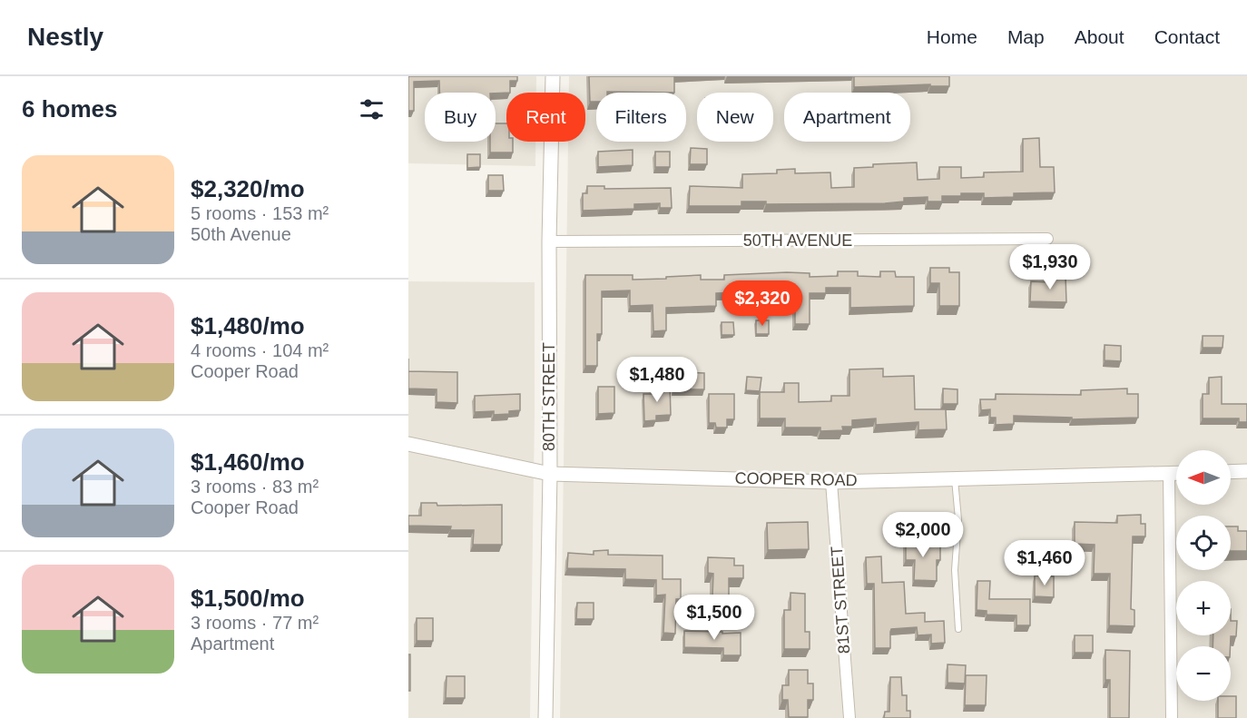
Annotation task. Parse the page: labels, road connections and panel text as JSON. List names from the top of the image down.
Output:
{
  "streets": {
    "street": [
      "50TH AVENUE",
      "80TH STREET",
      "COOPER ROAD",
      "81ST STREET"
    ]
  },
  "crossings": [
    ["50TH AVENUE", "80TH STREET"],
    ["80TH STREET", "COOPER ROAD"],
    ["COOPER ROAD", "81ST STREET"]
  ],
  "north": "left",
  "page": {
    "header": "Nestly",
    "nav": [
      "Home",
      "Map",
      "About",
      "Contact"
    ],
    "heading": "6 homes",
    "chip": [
      "Buy",
      "Rent",
      "Filters",
      "New",
      "Apartment"
    ],
    "list": [
      {
        "name": "$2,320/mo",
        "note": "5 rooms · 153 m² · 50th Avenue"
      },
      {
        "name": "$1,480/mo",
        "note": "4 rooms · 104 m² · Cooper Road"
      },
      {
        "name": "$1,460/mo",
        "note": "3 rooms · 83 m² · Cooper Road"
      },
      {
        "name": "$1,500/mo",
        "note": "3 rooms · 77 m² · Apartment"
      }
    ],
    "price": [
      "$1,930",
      "$2,320",
      "$1,480",
      "$2,000",
      "$1,460",
      "$1,500"
    ],
    "map_buttons": ["+", "−"]
  }
}
